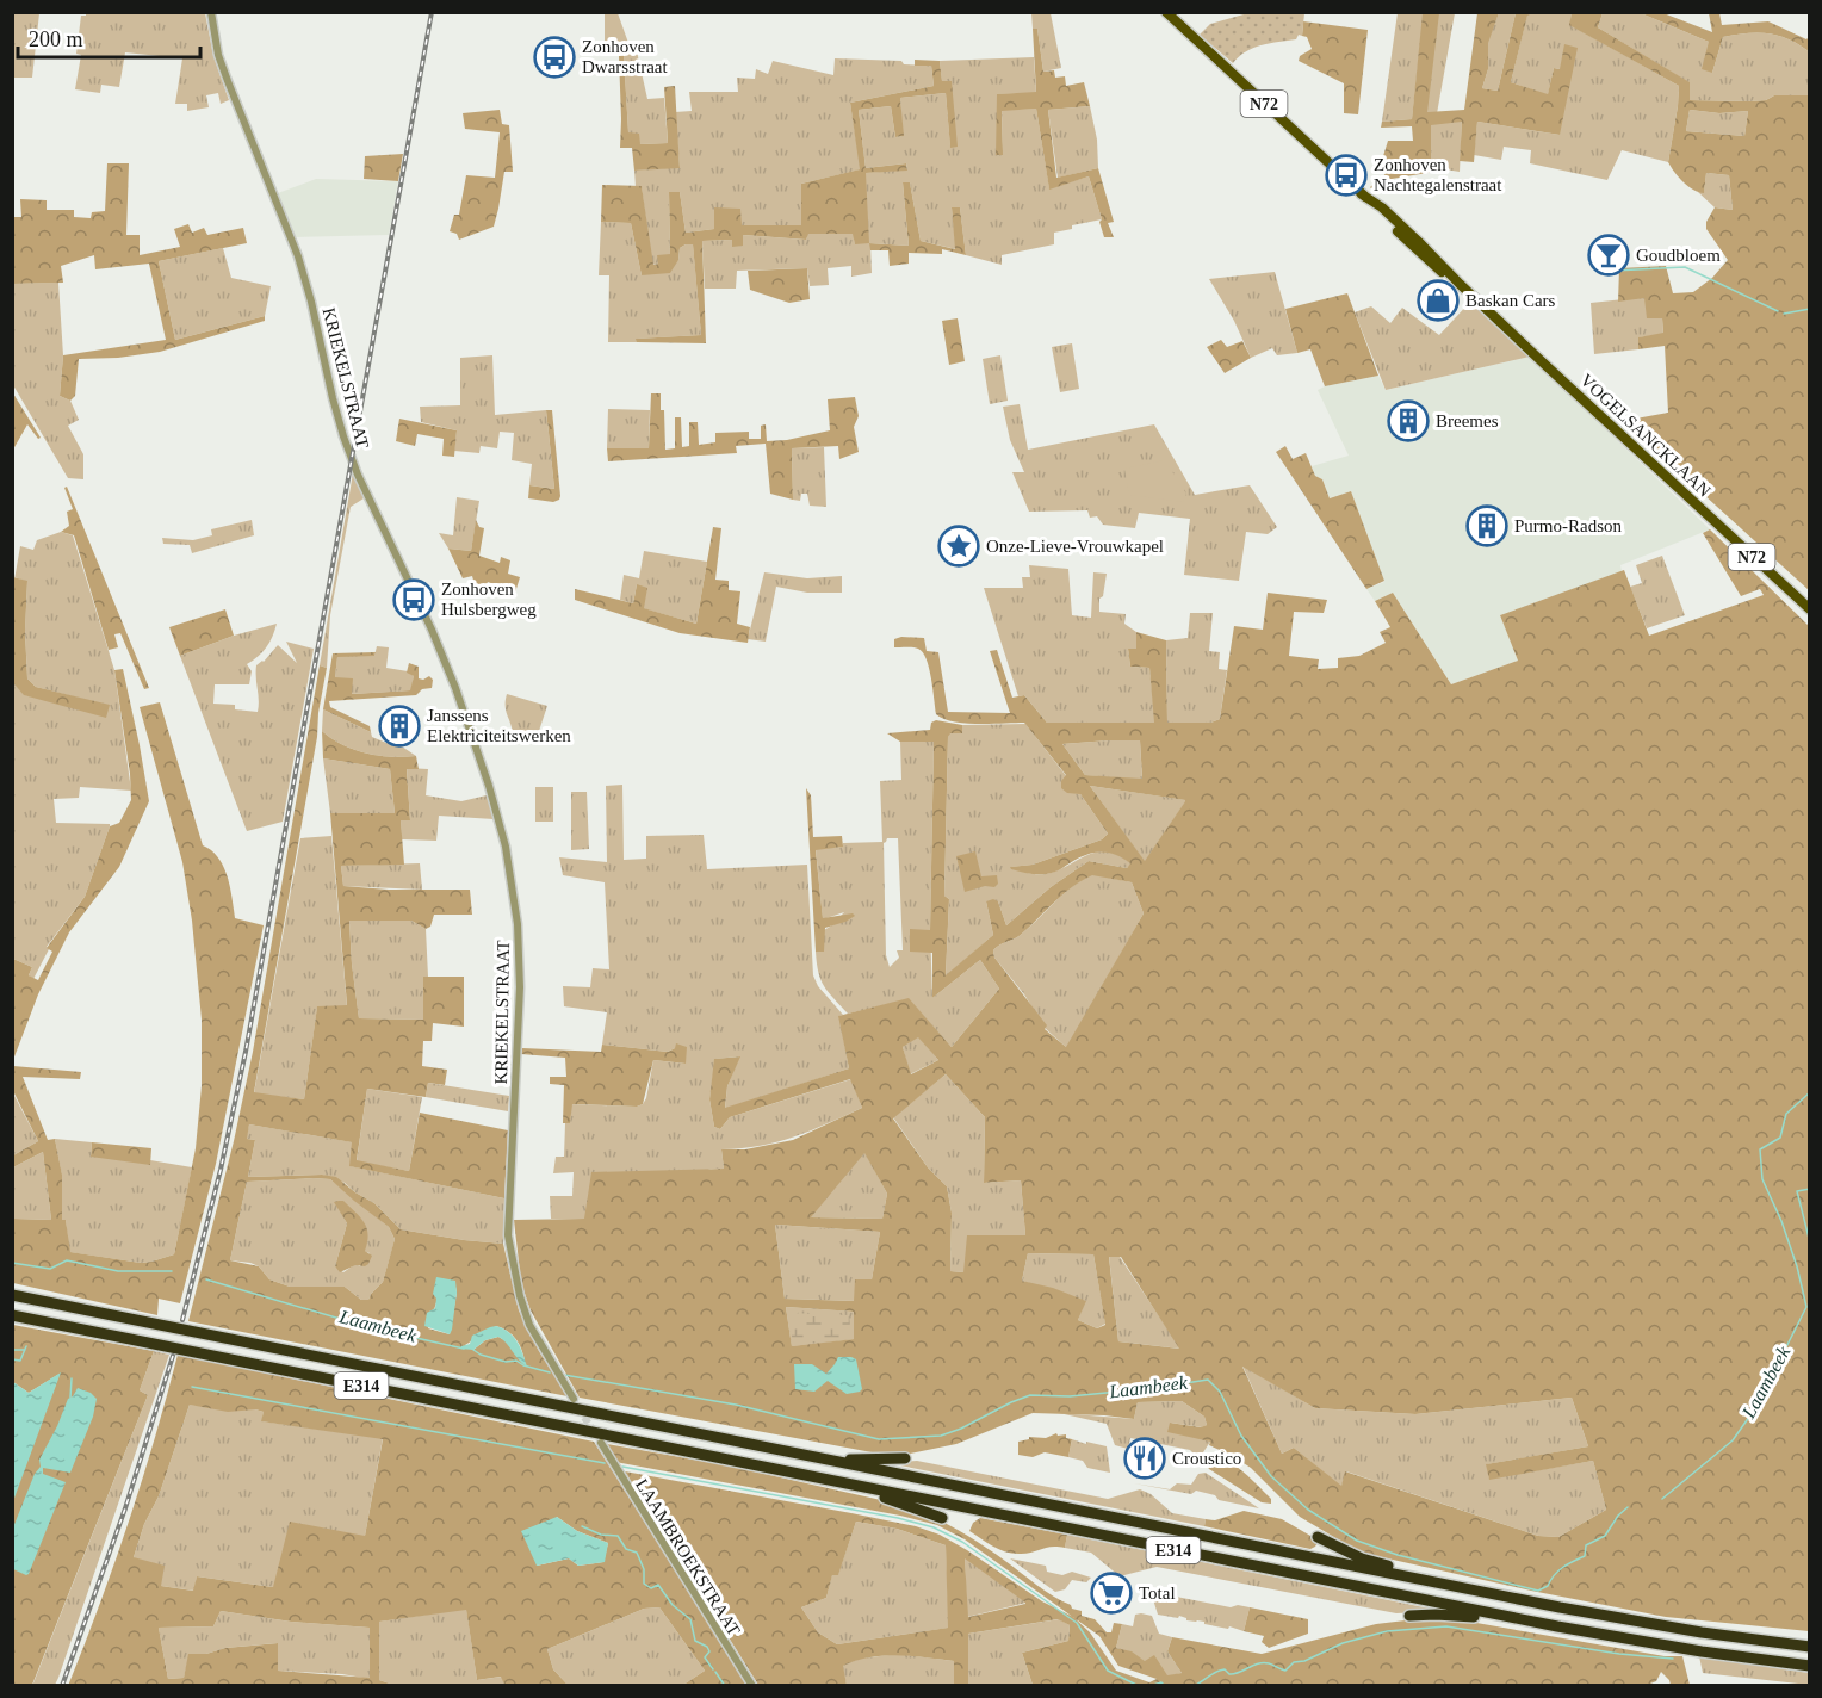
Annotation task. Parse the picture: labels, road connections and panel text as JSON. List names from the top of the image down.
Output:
{
  "streets": {
    "highway": ["E314"],
    "main road": ["N72", "VOGELSANCKLAAN"],
    "street": ["KRIEKELSTRAAT", "LAAMBROEKSTRAAT"]
  },
  "water": ["Laambeek"],
  "places": {
    "bus stop": ["Zonhoven Dwarsstraat", "Zonhoven Nachtegalenstraat", "Zonhoven Hulsbergweg"],
    "bar": ["Goudbloem"],
    "shop": ["Baskan Cars"],
    "building": ["Breemes", "Purmo-Radson", "Janssens Elektriciteitswerken"],
    "place": ["Onze-Lieve-Vrouwkapel"],
    "restaurant": ["Croustico"],
    "supermarket": ["Total"]
  },
  "scale_bar": "200 m"
}
